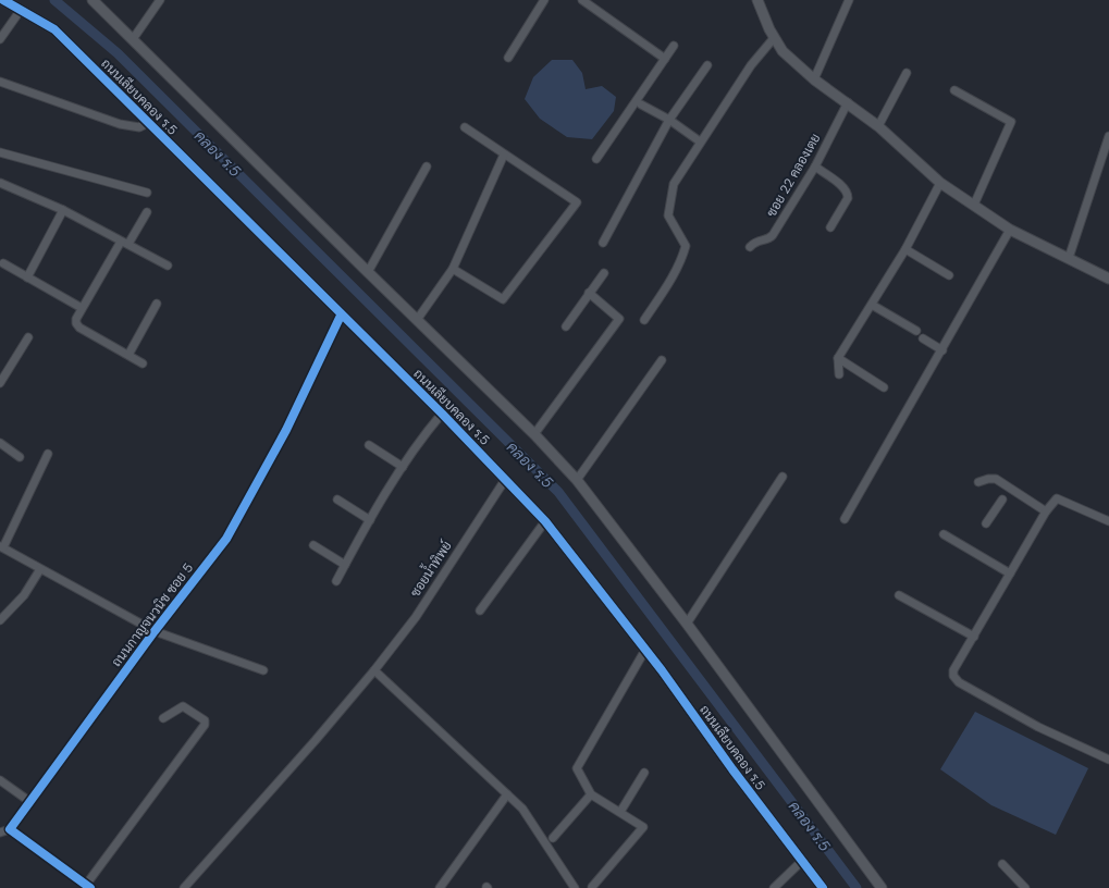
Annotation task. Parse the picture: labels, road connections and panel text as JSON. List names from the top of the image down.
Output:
{
  "streets": {
    "street": [
      "ถนนเลียบคลอง ร.5",
      "ซอย 22 คลองเตย",
      "ซอยน้ำทิพย์",
      "ถนนกาญจนวนิช ซอย 5"
    ]
  },
  "crossings": [
    ["ถนนเลียบคลอง ร.5", "ซอยน้ำทิพย์"],
    ["ถนนเลียบคลอง ร.5", "ถนนกาญจนวนิช ซอย 5"]
  ],
  "water": ["คลอง ร.5"]
}
